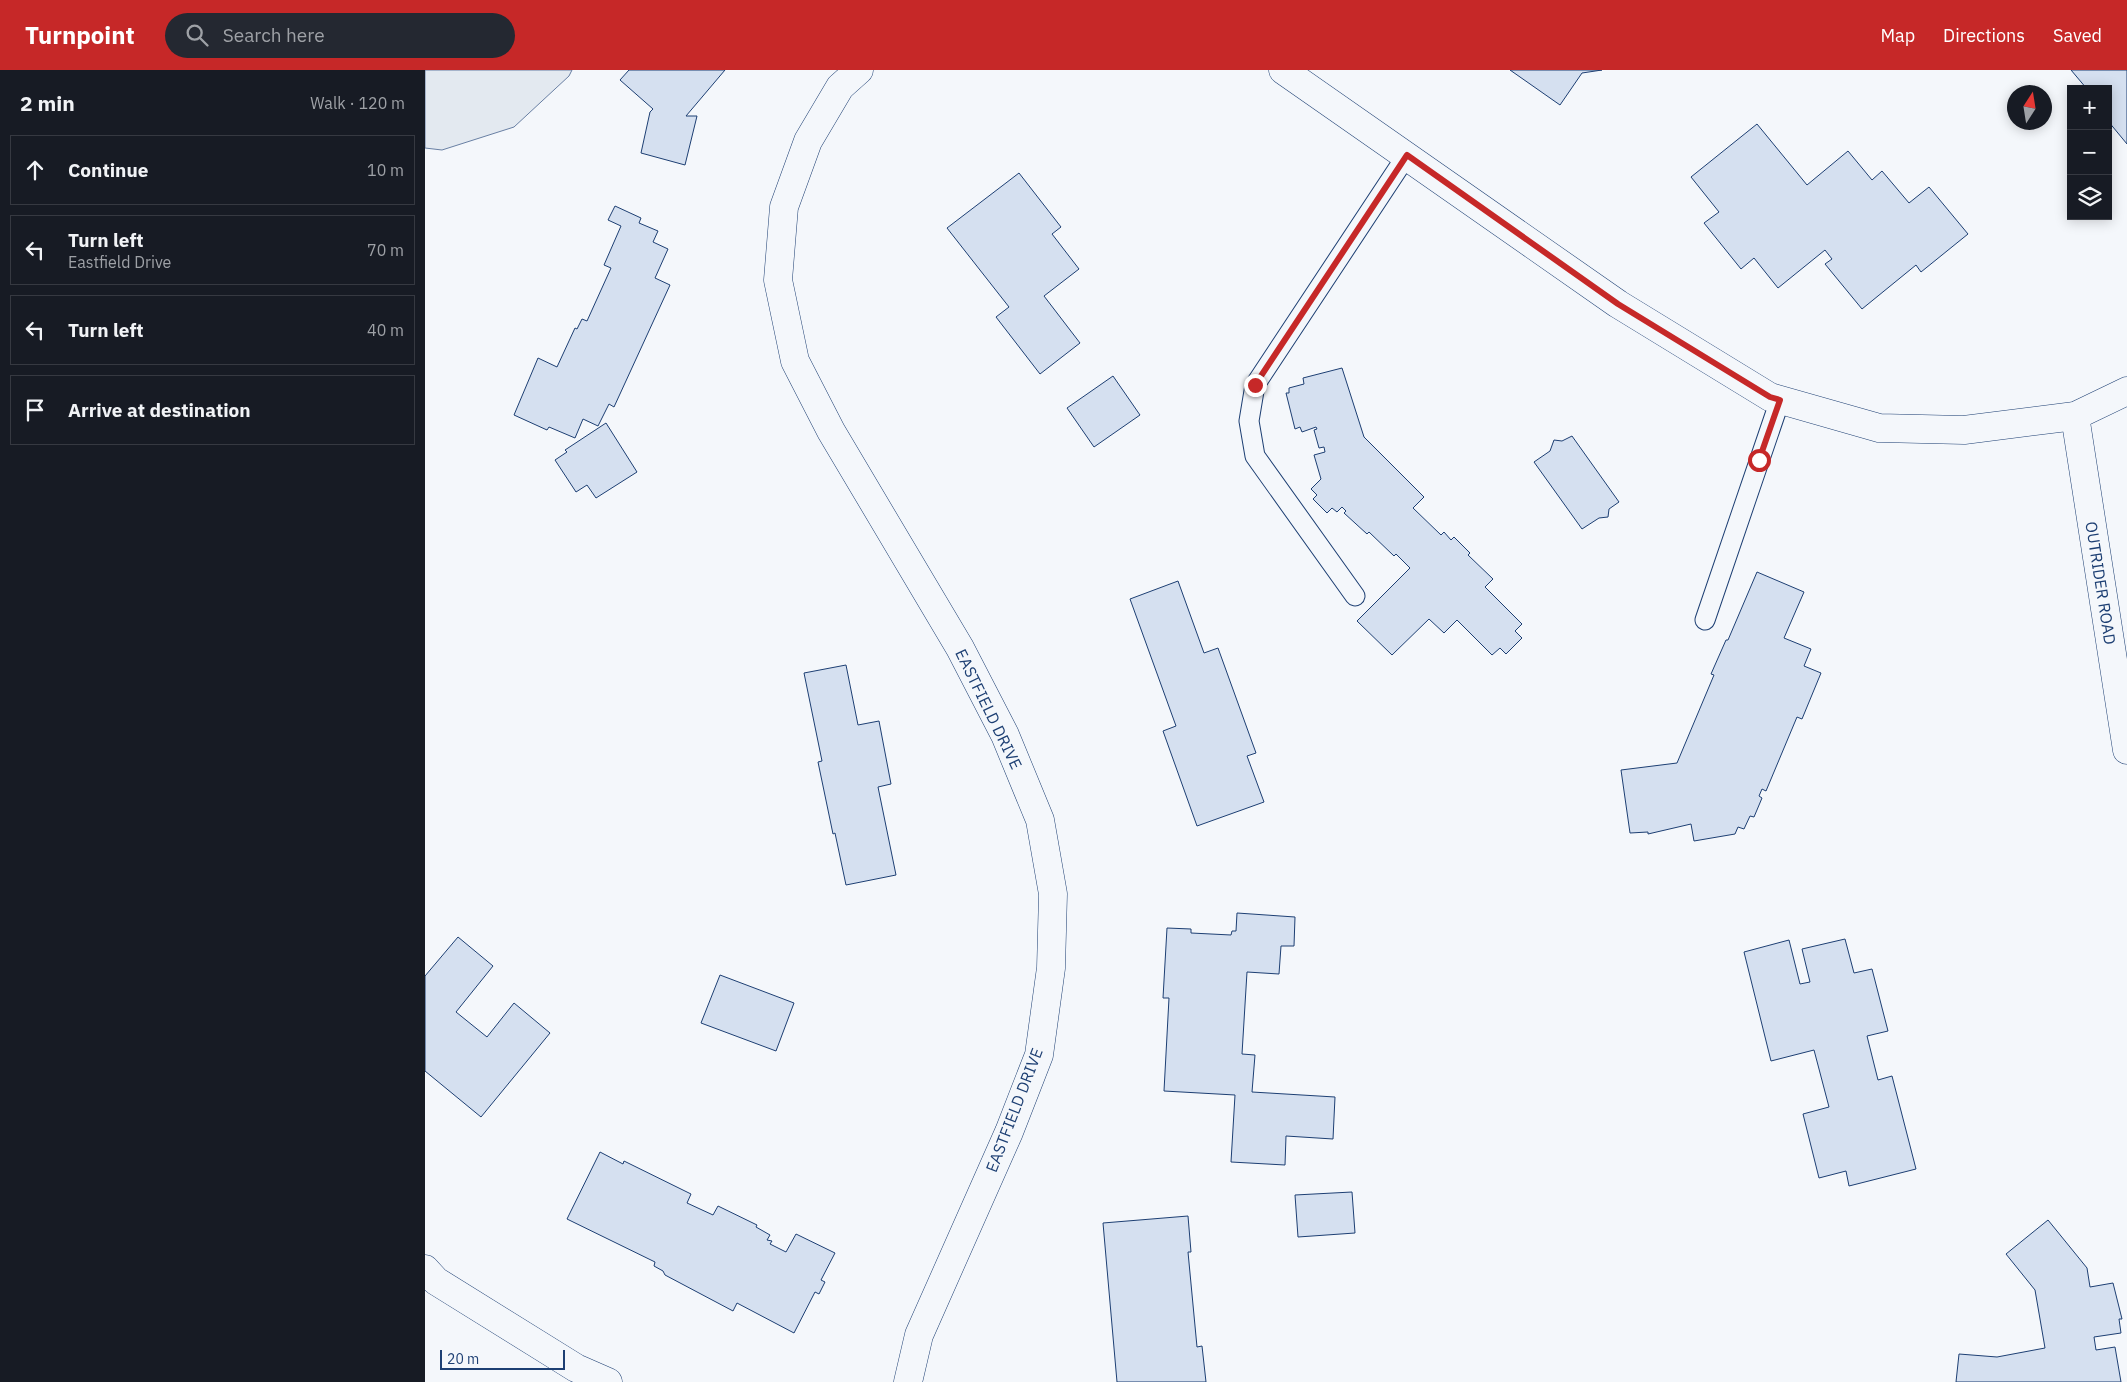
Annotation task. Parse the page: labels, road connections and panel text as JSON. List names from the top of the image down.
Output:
{
  "streets": {
    "street": ["OUTRIDER ROAD", "EASTFIELD DRIVE"]
  },
  "scale_bar": "20 m",
  "north": "top",
  "page": {
    "header": "Turnpoint",
    "search": "Search here",
    "nav": ["Map", "Directions", "Saved"],
    "heading": ["2 min", "Walk · 120 m"],
    "map_buttons": ["+", "−"],
    "list": [
      ["Continue", "10 m"],
      ["Turn left", "Eastfield Drive", "70 m"],
      ["Turn left", "40 m"],
      "Arrive at destination"
    ],
    "scale": "20 m"
  }
}
